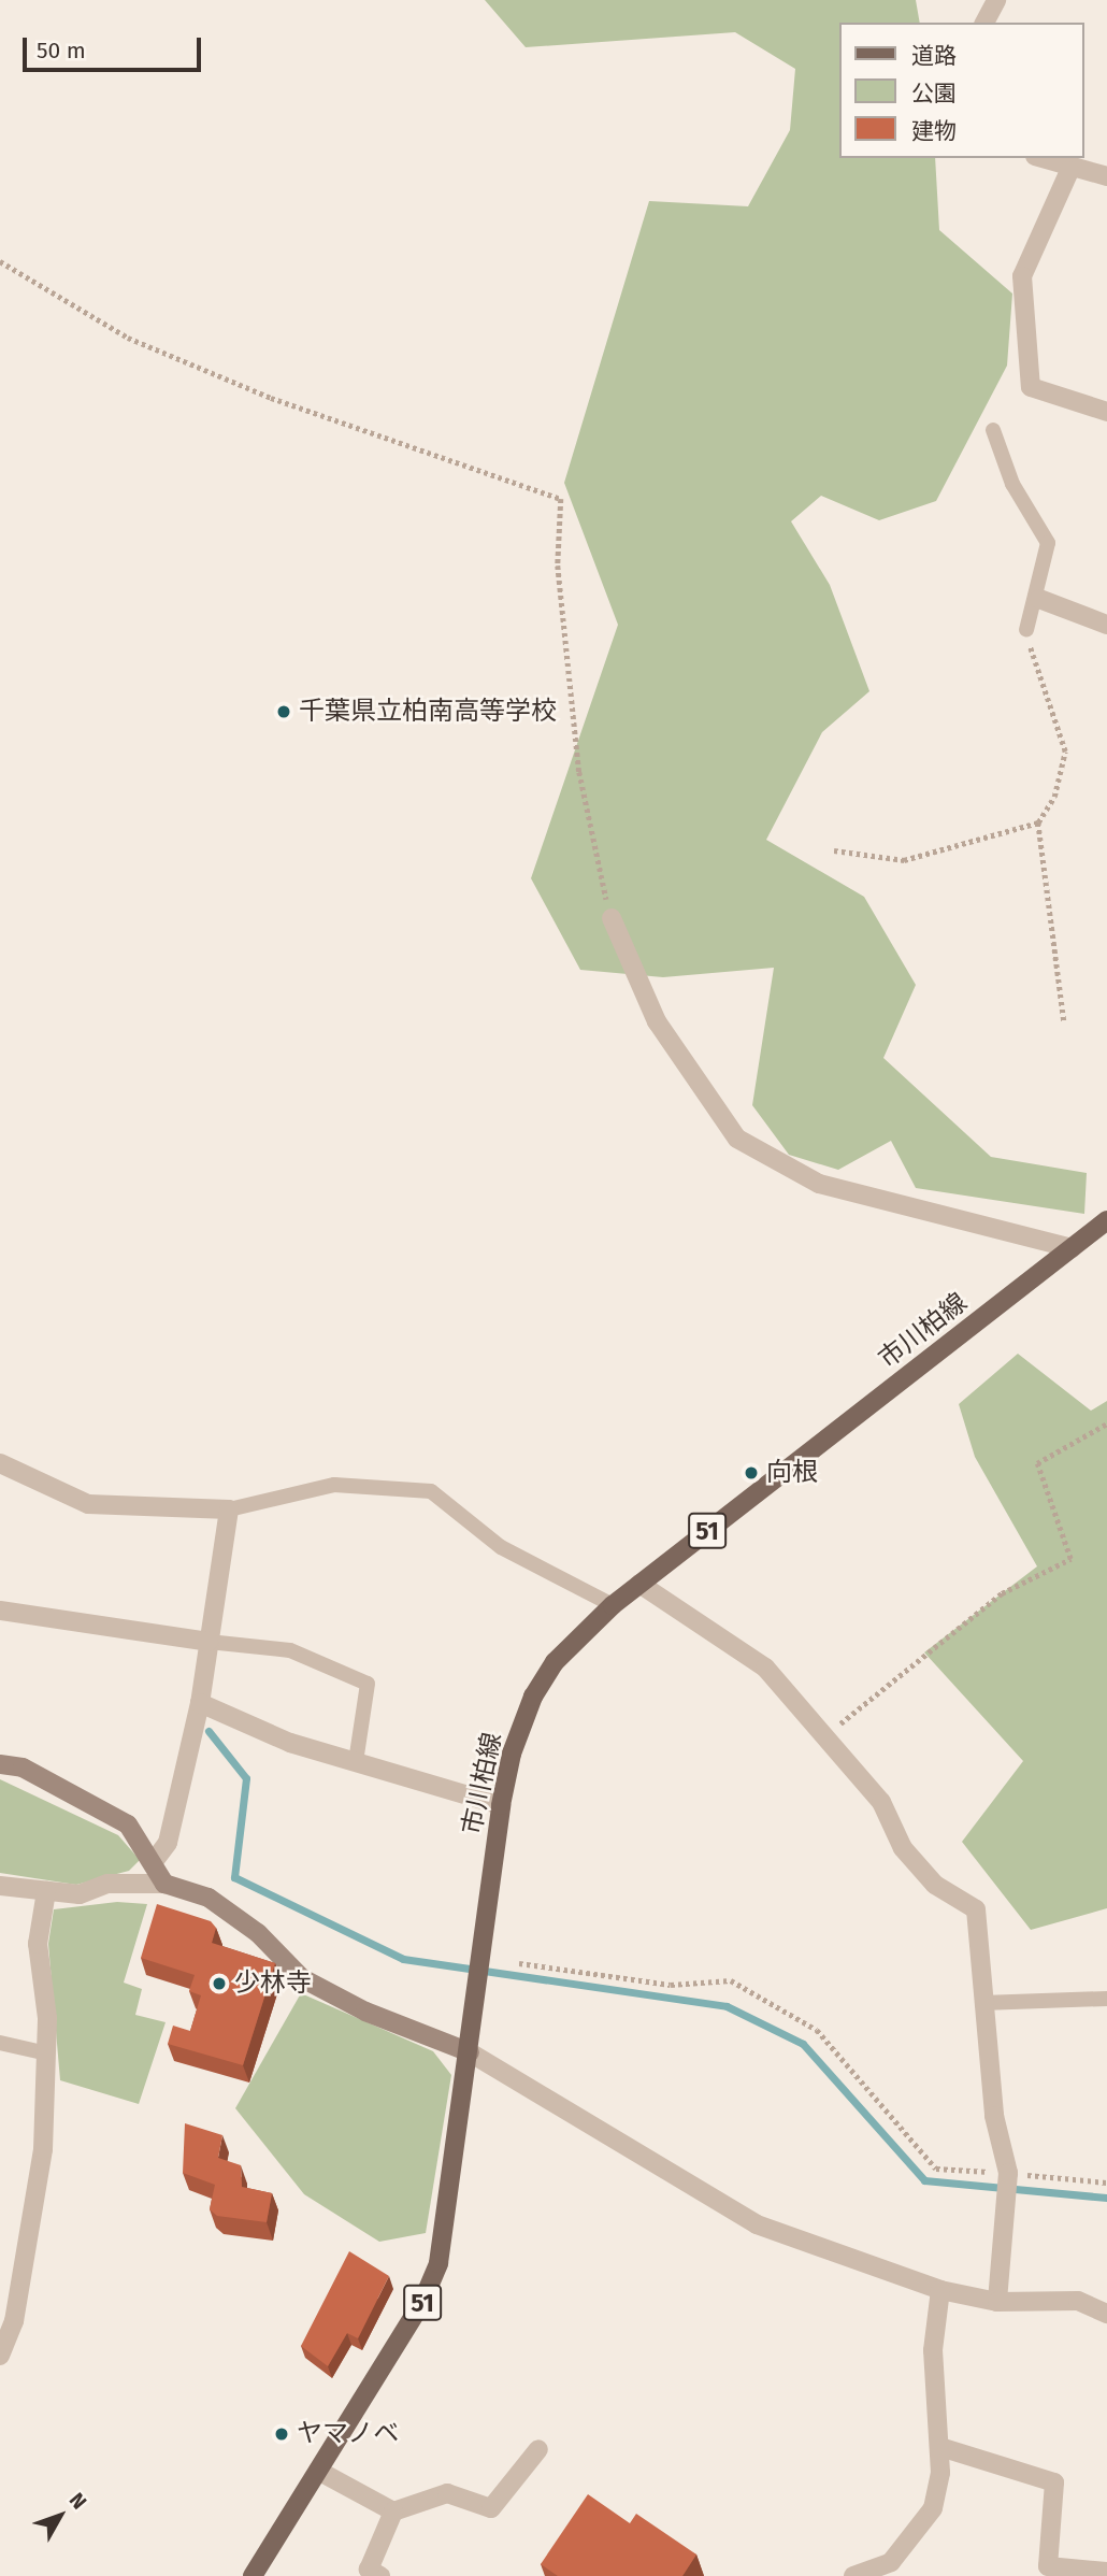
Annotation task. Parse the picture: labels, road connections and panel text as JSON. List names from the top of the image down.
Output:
{
  "streets": {
    "main road": ["市川柏線", "51"]
  },
  "places": [
    "千葉県立柏南高等学校",
    "向根",
    "少林寺",
    "ヤマノベ"
  ],
  "legend": ["道路", "公園", "建物"],
  "scale_bar": "50 m",
  "north": "top right"
}
